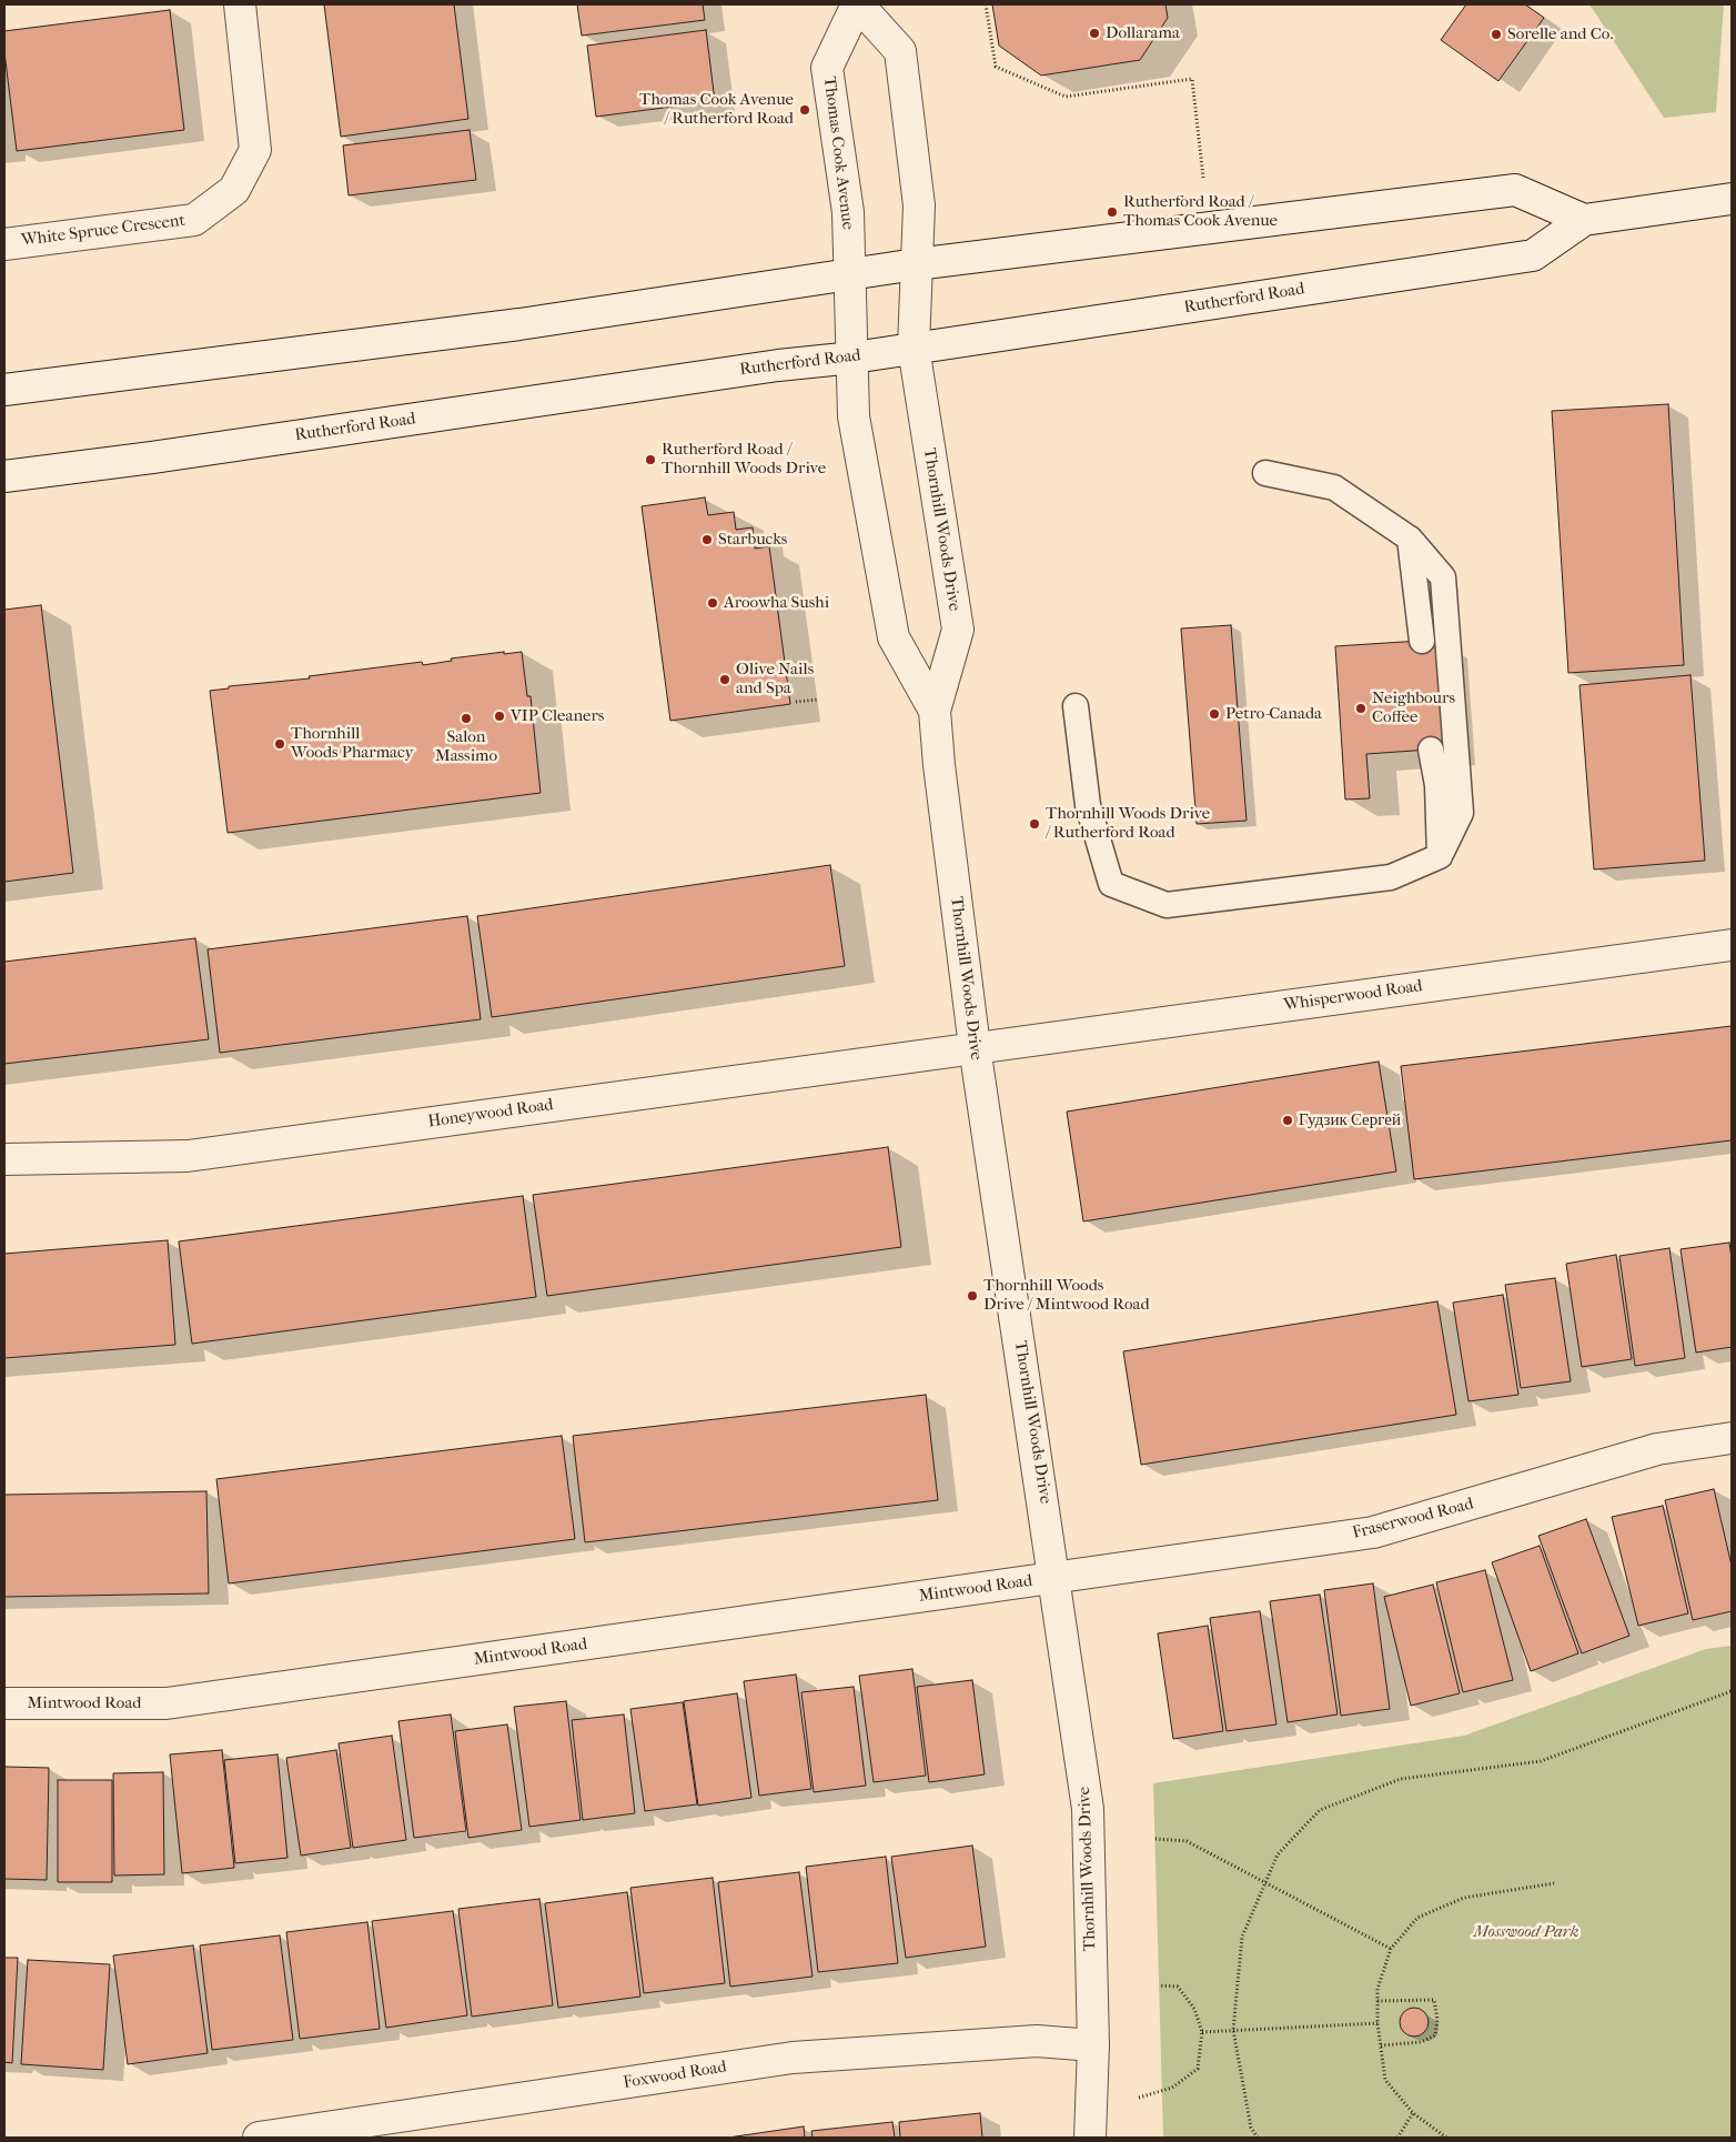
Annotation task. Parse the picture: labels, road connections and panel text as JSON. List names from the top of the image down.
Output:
{
  "streets": {
    "street": [
      "Thomas Cook Avenue",
      "White Spruce Crescent",
      "Rutherford Road",
      "Thornhill Woods Drive",
      "Whisperwood Road",
      "Honeywood Road",
      "Fraserwood Road",
      "Mintwood Road",
      "Foxwood Road"
    ]
  },
  "crossings": [
    ["Thomas Cook Avenue", "Rutherford Road"],
    ["Thomas Cook Avenue", "Thornhill Woods Drive"],
    ["Rutherford Road", "Thornhill Woods Drive"],
    ["Thornhill Woods Drive", "Whisperwood Road"],
    ["Thornhill Woods Drive", "Honeywood Road"],
    ["Thornhill Woods Drive", "Fraserwood Road"],
    ["Thornhill Woods Drive", "Mintwood Road"],
    ["Thornhill Woods Drive", "Foxwood Road"],
    ["Whisperwood Road", "Honeywood Road"],
    ["Fraserwood Road", "Mintwood Road"]
  ],
  "parks": ["Mosswood Park"],
  "places": [
    "Dollarama",
    "Sorelle and Co.",
    "Thomas Cook Avenue / Rutherford Road",
    "Rutherford Road / Thomas Cook Avenue",
    "Rutherford Road / Thornhill Woods Drive",
    "Starbucks",
    "Aroowha Sushi",
    "Olive Nails and Spa",
    "Neighbours Coffee",
    "Petro-Canada",
    "VIP Cleaners",
    "Salon Massimo",
    "Thornhill Woods Pharmacy",
    "Thornhill Woods Drive / Rutherford Road",
    "Гудзик Сергей",
    "Thornhill Woods Drive / Mintwood Road"
  ]
}
